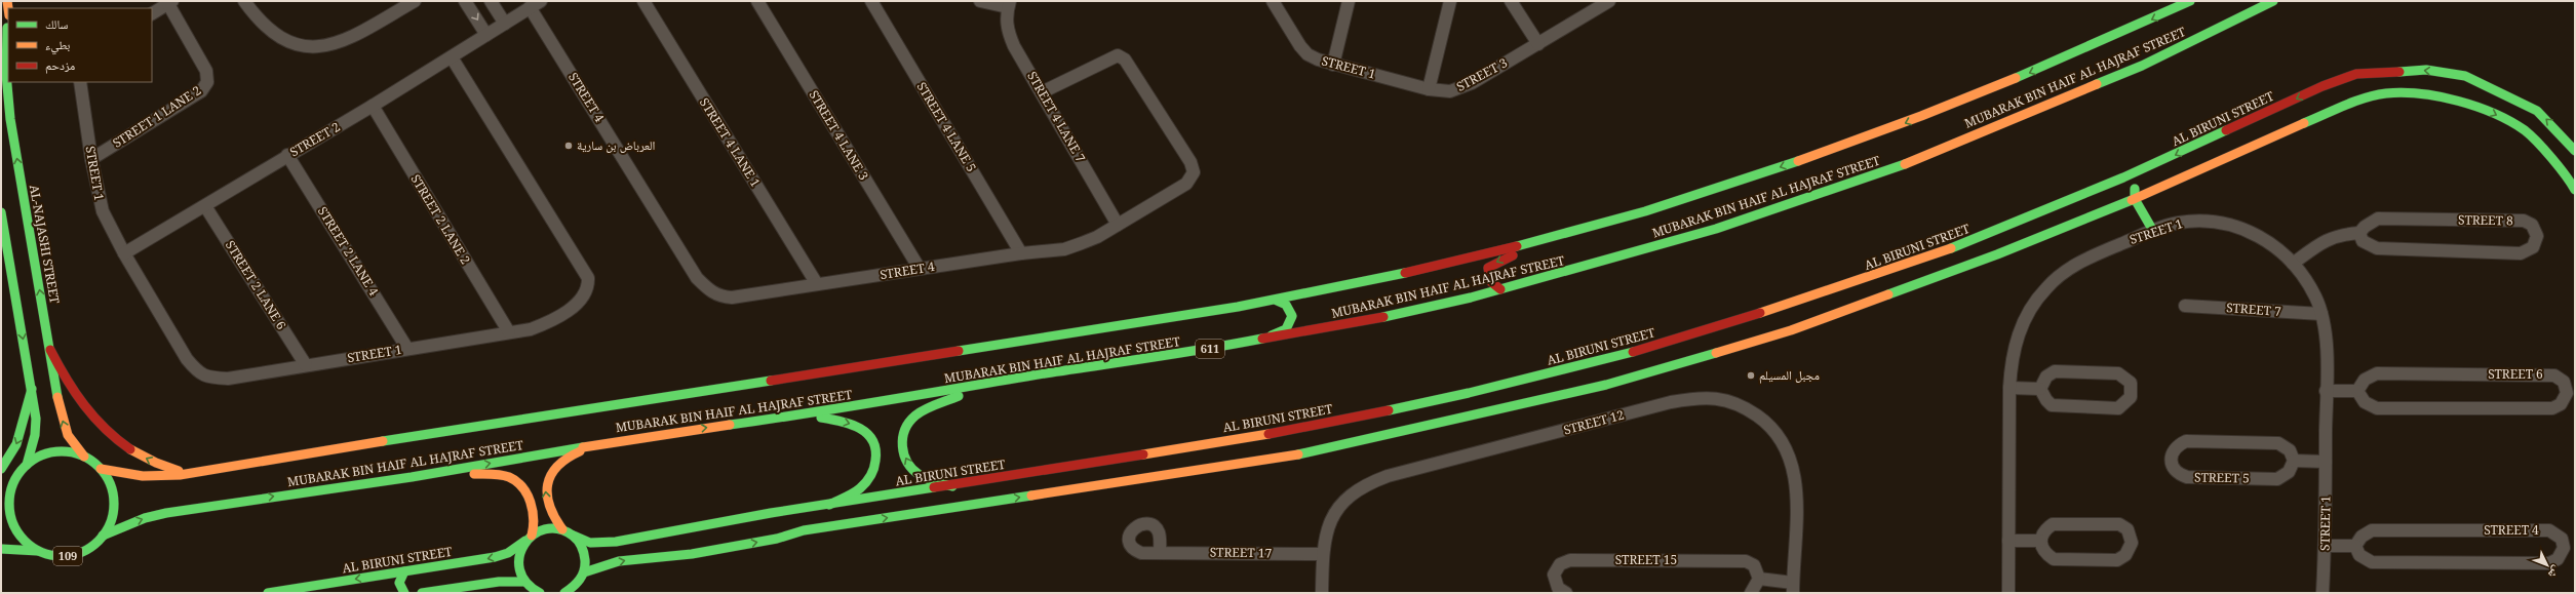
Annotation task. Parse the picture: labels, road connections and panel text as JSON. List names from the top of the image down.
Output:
{
  "streets": {
    "main road": [
      "MUBARAK BIN HAIF AL HAJRAF STREET",
      "AL BIRUNI STREET",
      "AL-NAJASHI STREET",
      "611",
      "109"
    ],
    "street": [
      "STREET 1",
      "STREET 3",
      "STREET 4",
      "STREET 1 LANE 2",
      "STREET 4 LANE 7",
      "STREET 4 LANE 5",
      "STREET 4 LANE 3",
      "STREET 2",
      "STREET 4 LANE 1",
      "STREET 2 LANE 2",
      "STREET 8",
      "STREET 2 LANE 4",
      "STREET 2 LANE 6",
      "STREET 7",
      "STREET 6",
      "STREET 12",
      "STREET 5",
      "STREET 17",
      "STREET 15"
    ]
  },
  "crossings": [
    ["STREET 1", "STREET 3"],
    ["STREET 1", "STREET 1 LANE 2"],
    ["STREET 1", "STREET 2"],
    ["STREET 1", "STREET 2 LANE 2"],
    ["STREET 1", "STREET 2 LANE 4"],
    ["STREET 1", "STREET 2 LANE 6"],
    ["STREET 1", "STREET 7"],
    ["MUBARAK BIN HAIF AL HAJRAF STREET", "AL-NAJASHI STREET"],
    ["MUBARAK BIN HAIF AL HAJRAF STREET", "109"],
    ["STREET 4", "STREET 4 LANE 7"],
    ["STREET 4", "STREET 4 LANE 5"],
    ["STREET 4", "STREET 4 LANE 3"],
    ["STREET 4", "STREET 4 LANE 1"],
    ["STREET 2", "STREET 2 LANE 2"],
    ["STREET 2", "STREET 2 LANE 4"],
    ["STREET 2", "STREET 2 LANE 6"],
    ["AL-NAJASHI STREET", "109"],
    ["STREET 12", "STREET 17"]
  ],
  "places": ["العرباض بن سارية", "مجبل المسيلم"],
  "legend": ["سالك", "بطيء", "مزدحم"],
  "north": "bottom right"
}
